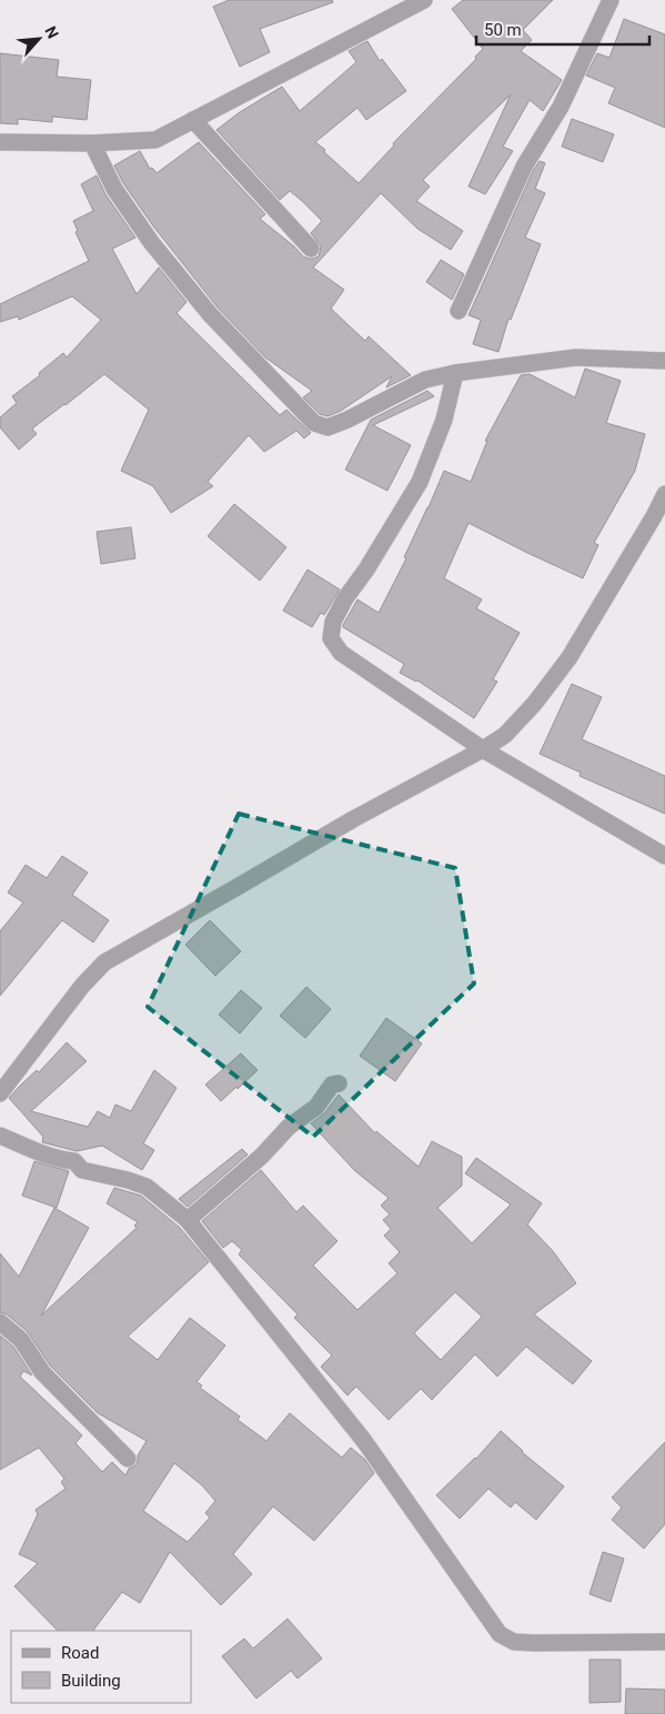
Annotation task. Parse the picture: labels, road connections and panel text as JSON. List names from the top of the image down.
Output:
{
  "legend": ["Road", "Building"],
  "scale_bar": "50 m",
  "north": "top right"
}
